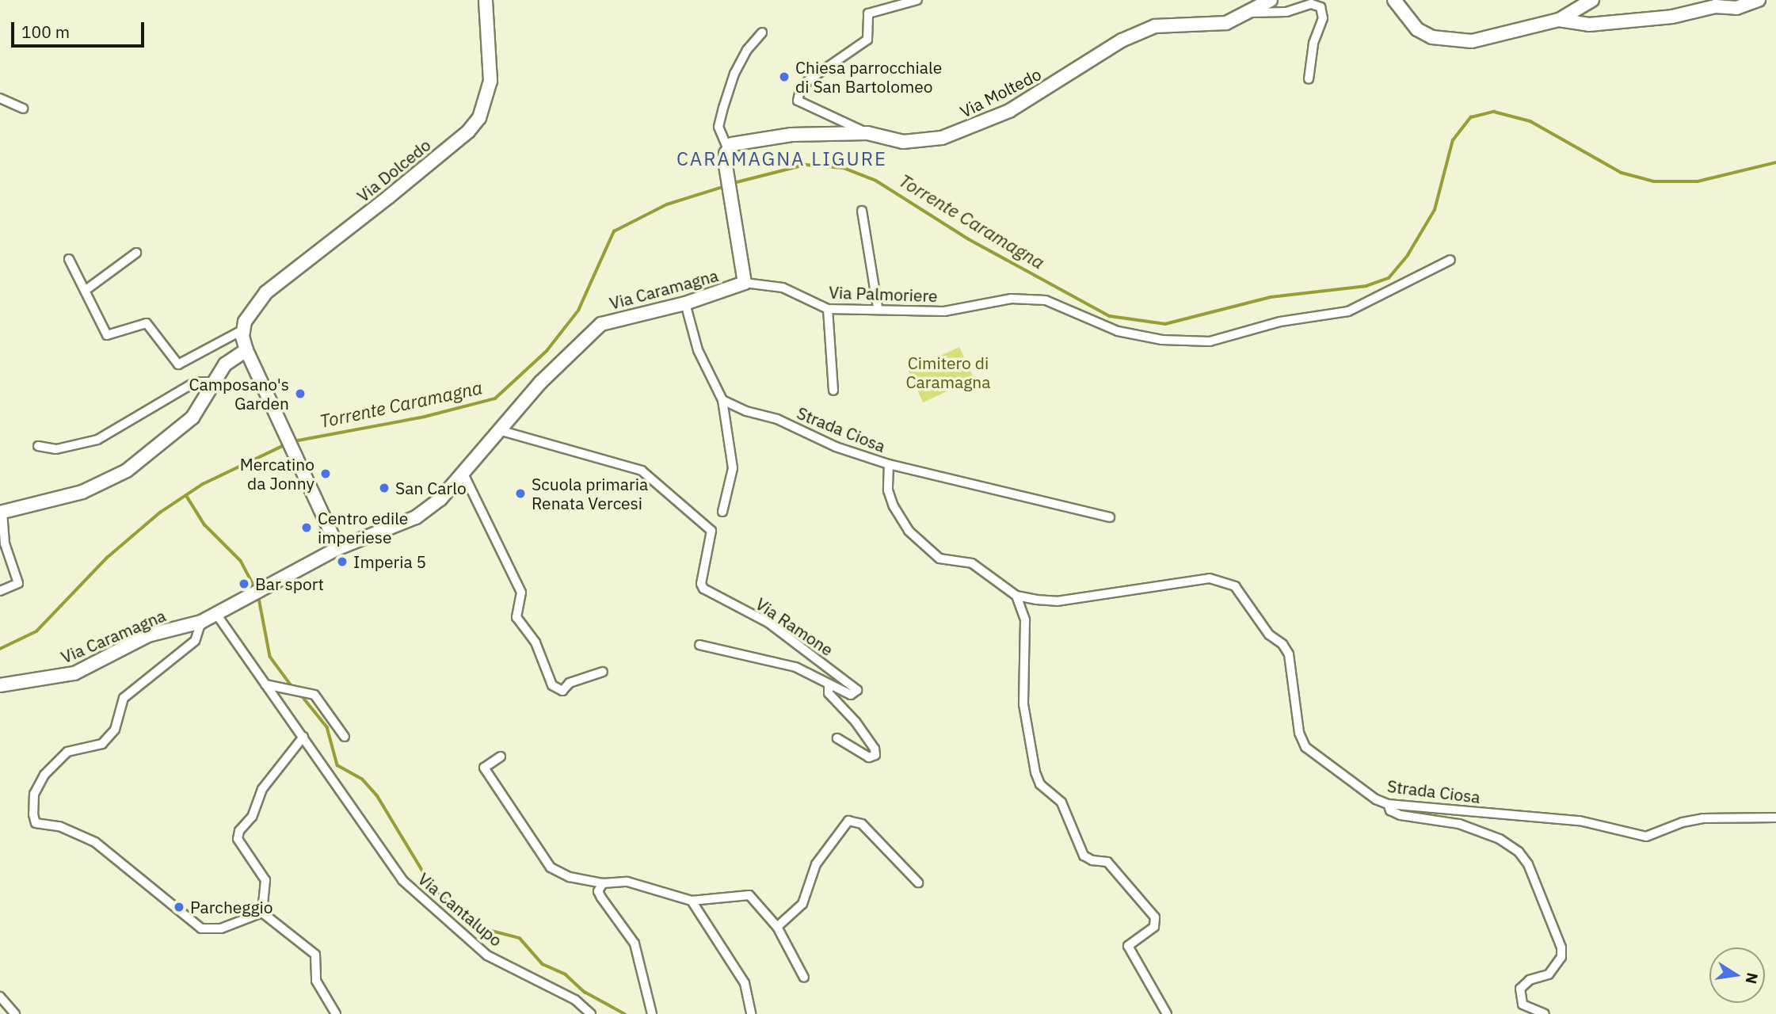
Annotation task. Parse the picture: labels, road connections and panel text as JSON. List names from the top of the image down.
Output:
{
  "streets": {
    "street": [
      "Via Moltedo",
      "Via Dolcedo",
      "Via Caramagna",
      "Via Palmoriere",
      "Strada Ciosa",
      "Via Ramone",
      "Via Cantalupo"
    ]
  },
  "crossings": [
    ["Via Moltedo", "Via Caramagna"],
    ["Via Caramagna", "Via Palmoriere"],
    ["Via Caramagna", "Via Ramone"],
    ["Via Caramagna", "Via Cantalupo"]
  ],
  "districts": ["CARAMAGNA LIGURE"],
  "water": ["Torrente Caramagna"],
  "parks": ["Cimitero di Caramagna"],
  "places": [
    "Chiesa parrocchiale di San Bartolomeo",
    "Camposano's Garden",
    "Mercatino da Jonny",
    "San Carlo",
    "Scuola primaria Renata Vercesi",
    "Centro edile imperiese",
    "Imperia 5",
    "Bar sport",
    "Parcheggio"
  ],
  "scale_bar": "100 m",
  "north": "right"
}
